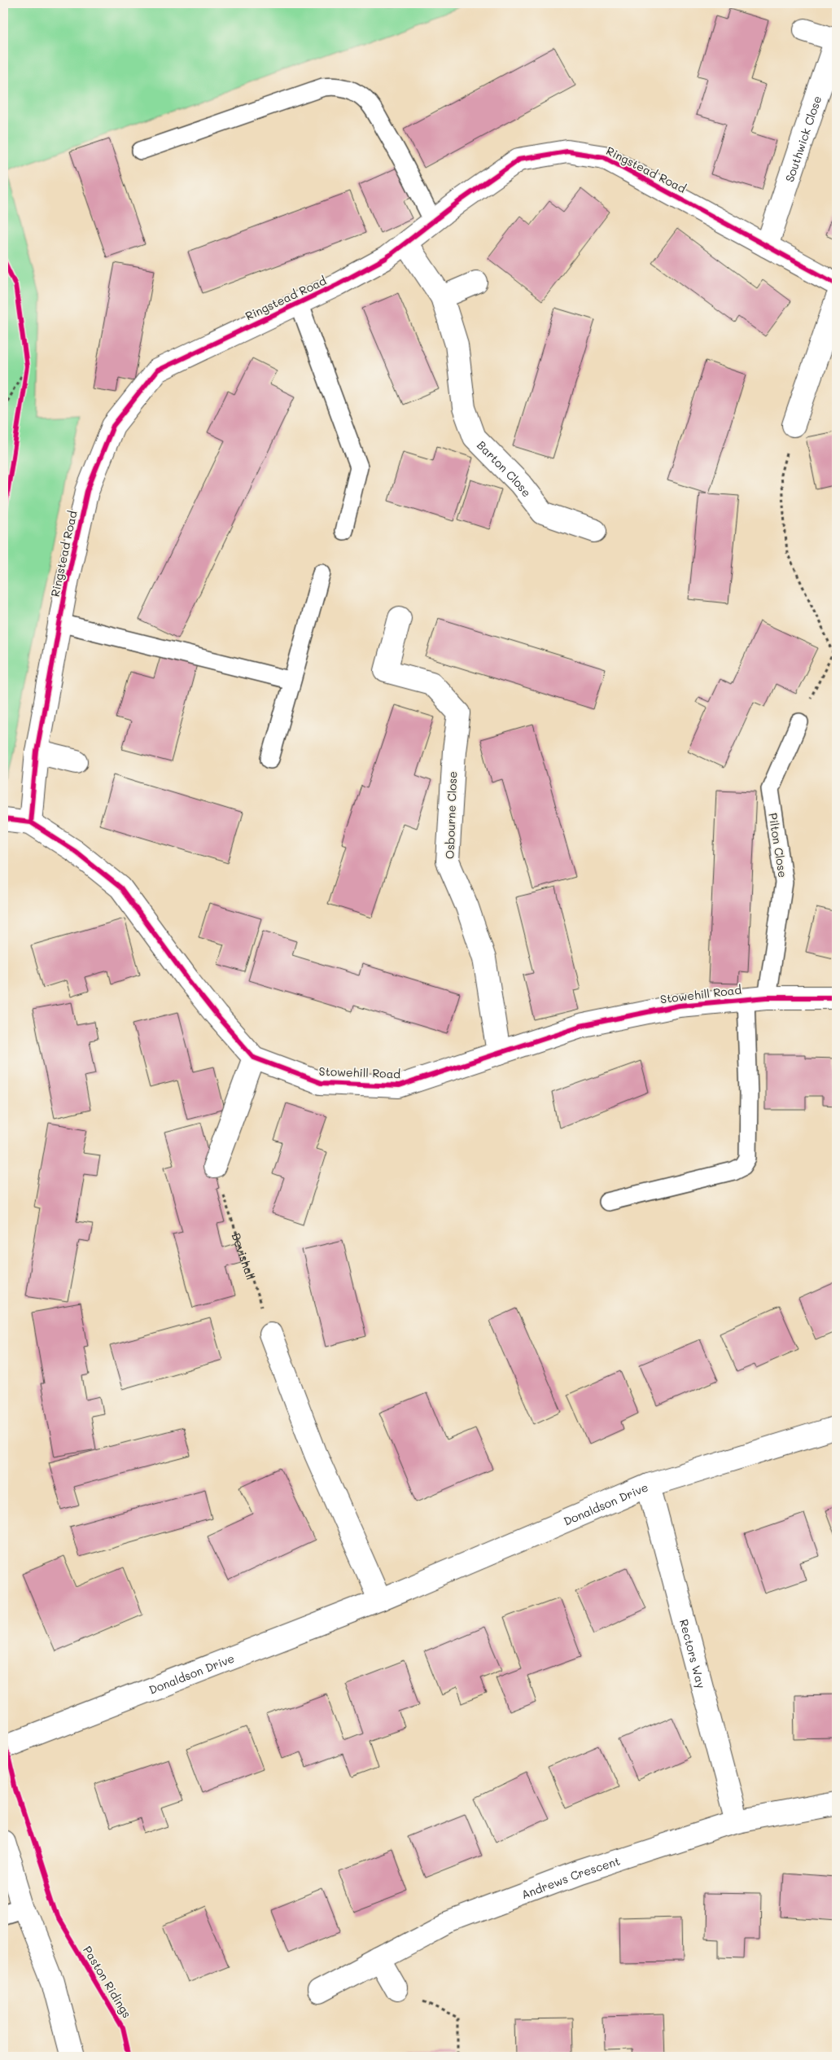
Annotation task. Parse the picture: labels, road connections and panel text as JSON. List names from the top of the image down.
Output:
{
  "streets": {
    "street": [
      "Southwick Close",
      "Ringstead Road",
      "Barton Close",
      "Osbourne Close",
      "Stowehill Road",
      "Donaldson Drive",
      "Rectors Way",
      "Andrews Crescent"
    ],
    "lane": ["Pilton Close"],
    "path": ["Bevishall"],
    "cycle path": ["Paston Ridings"]
  },
  "crossings": [
    ["Southwick Close", "Ringstead Road"],
    ["Ringstead Road", "Barton Close"],
    ["Ringstead Road", "Stowehill Road"],
    ["Osbourne Close", "Stowehill Road"],
    ["Pilton Close", "Stowehill Road"],
    ["Donaldson Drive", "Rectors Way"],
    ["Rectors Way", "Andrews Crescent"]
  ]
}
